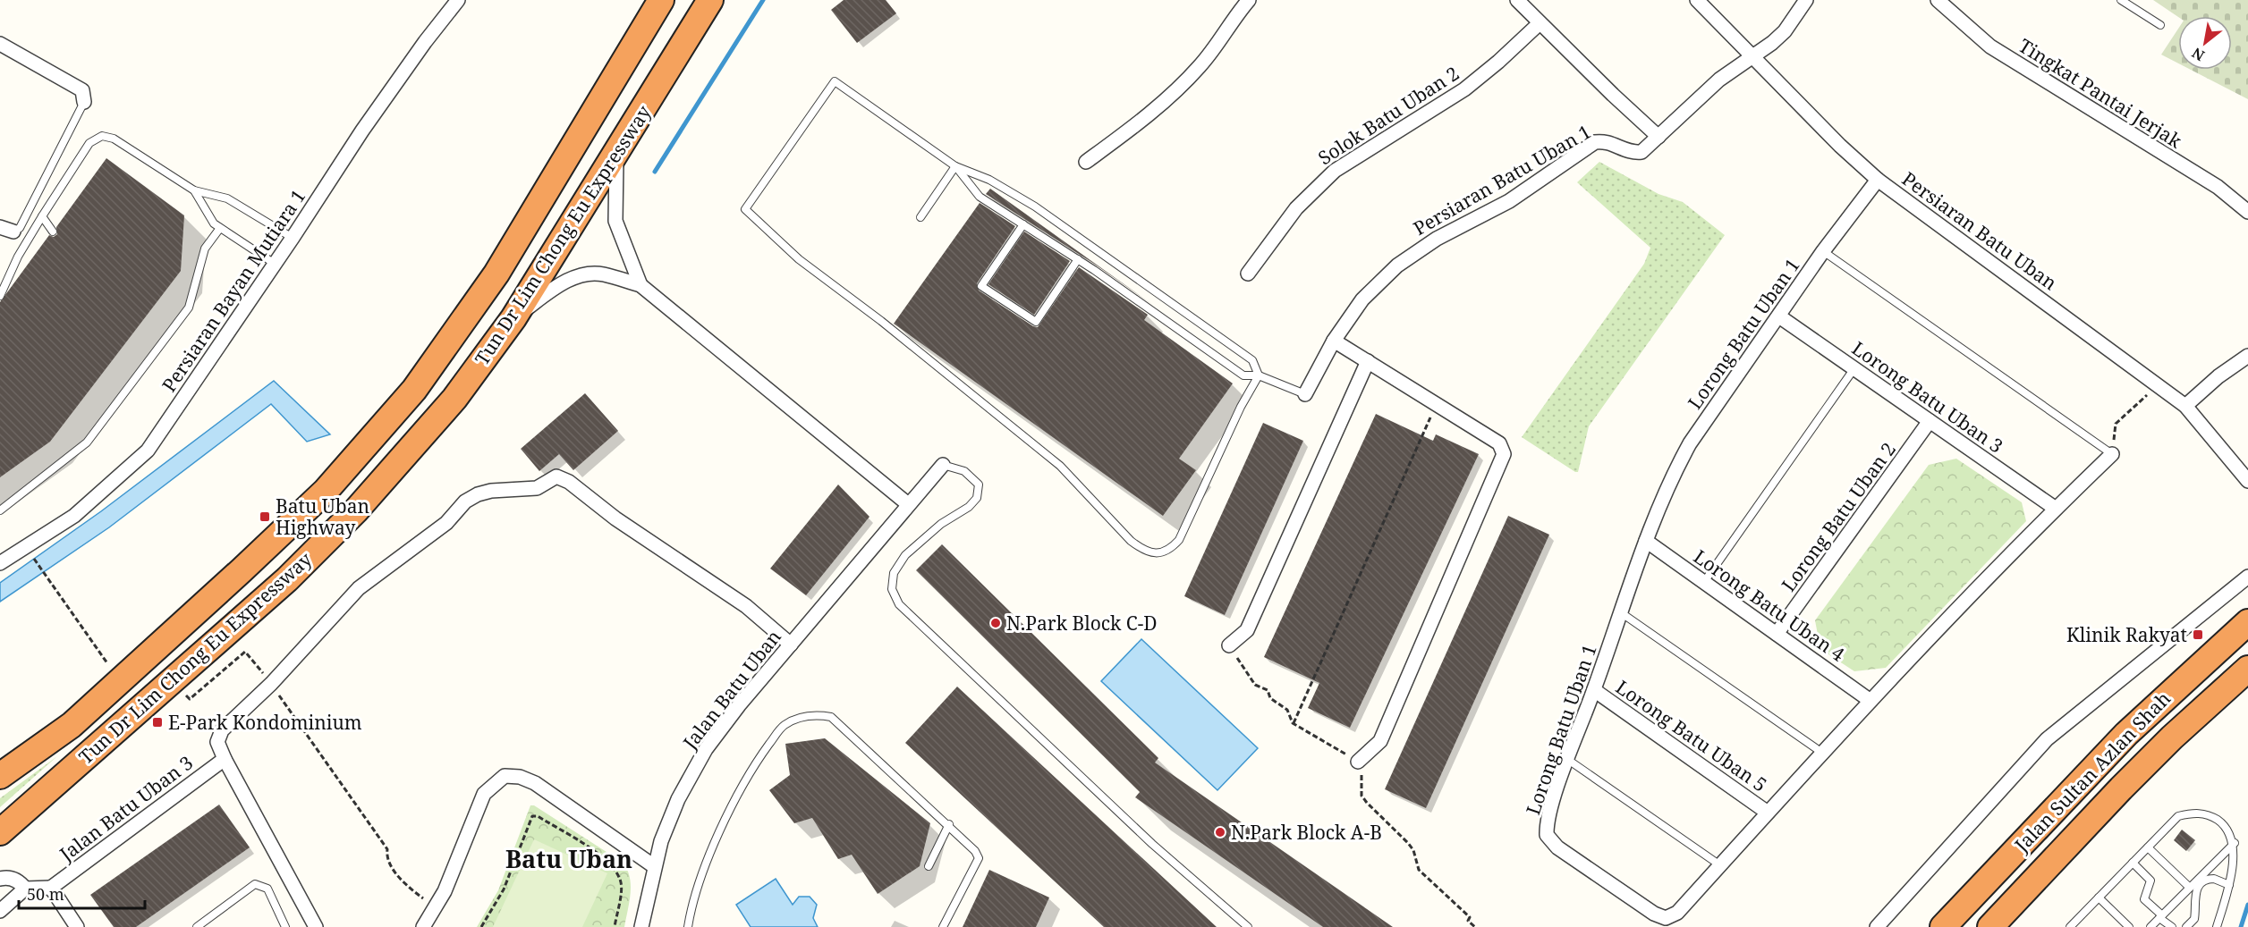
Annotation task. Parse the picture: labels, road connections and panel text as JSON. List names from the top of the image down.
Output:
{
  "streets": {
    "highway": ["Tun Dr Lim Chong Eu Expressway", "Jalan Sultan Azlan Shah"],
    "street": [
      "Tingkat Pantai Jerjak",
      "Solok Batu Uban 2",
      "Persiaran Batu Uban 1",
      "Persiaran Batu Uban",
      "Persiaran Bayan Mutiara 1",
      "Lorong Batu Uban 1",
      "Lorong Batu Uban 3",
      "Lorong Batu Uban 2",
      "Lorong Batu Uban 4",
      "Jalan Batu Uban",
      "Lorong Batu Uban 5",
      "Jalan Batu Uban 3"
    ]
  },
  "crossings": [
    ["Persiaran Batu Uban 1", "Persiaran Batu Uban"],
    ["Persiaran Batu Uban", "Lorong Batu Uban 1"],
    ["Lorong Batu Uban 1", "Lorong Batu Uban 3"],
    ["Lorong Batu Uban 1", "Lorong Batu Uban 4"],
    ["Lorong Batu Uban 1", "Lorong Batu Uban 5"],
    ["Lorong Batu Uban 3", "Lorong Batu Uban 2"],
    ["Lorong Batu Uban 2", "Lorong Batu Uban 4"]
  ],
  "districts": ["Batu Uban"],
  "places": {
    "transit": ["Batu Uban Highway", "Klinik Rakyat", "E-Park Kondominium"],
    "other": ["N.Park Block C-D", "N.Park Block A-B"]
  },
  "scale_bar": "50 m",
  "north": "bottom left"
}
